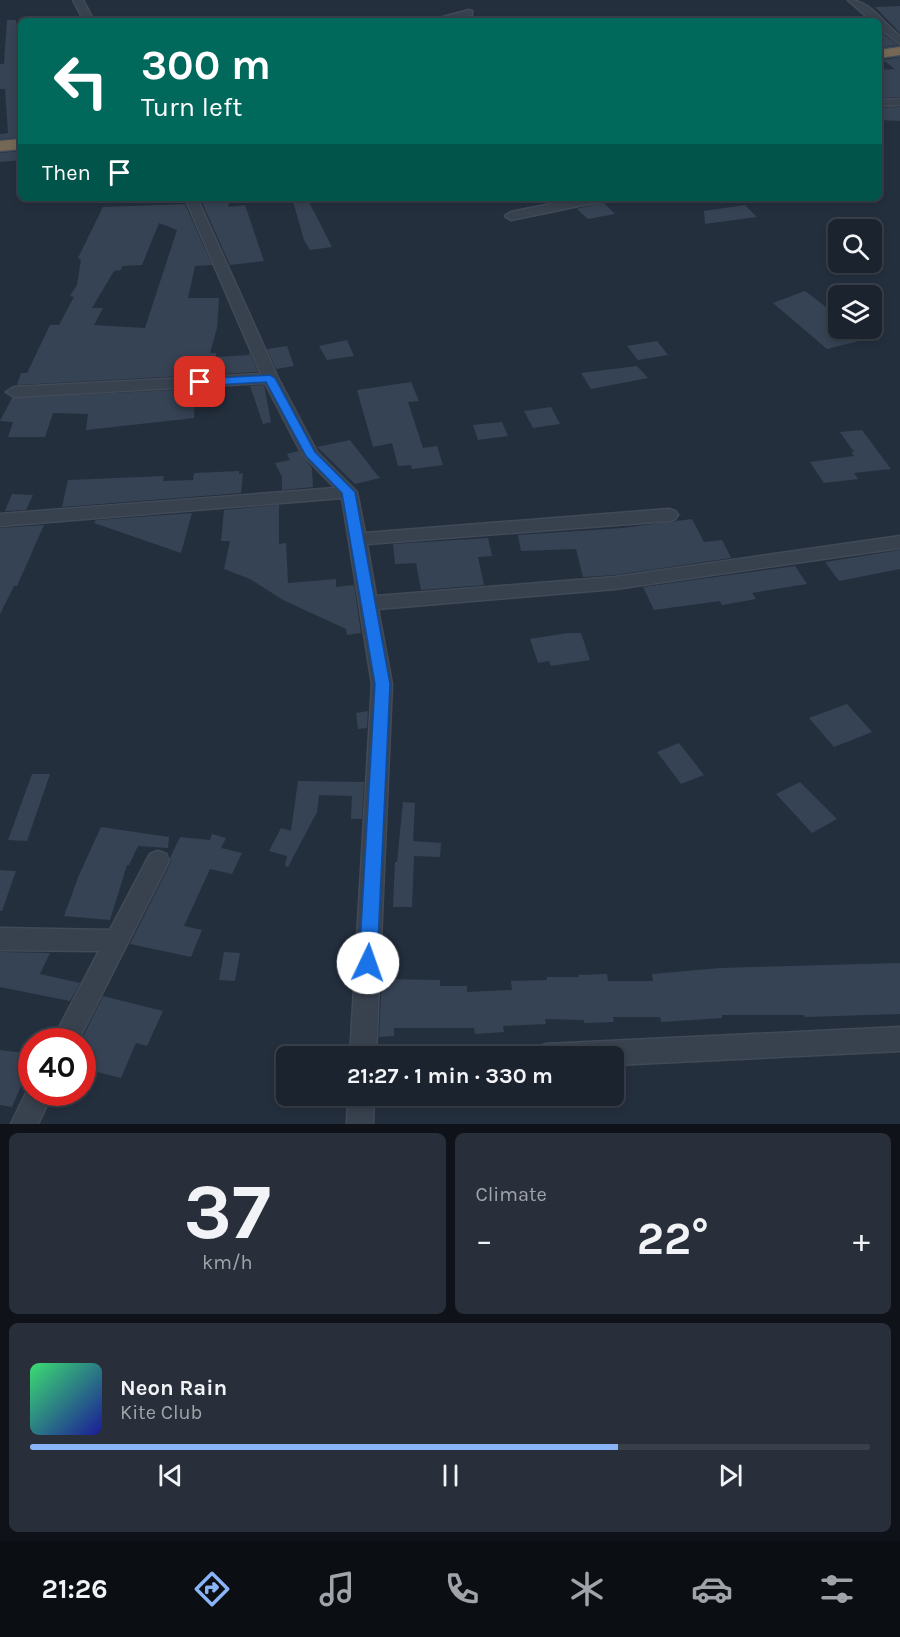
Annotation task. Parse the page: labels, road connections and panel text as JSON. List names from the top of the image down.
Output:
{
  "page": {
    "turn": ["300 m", "Turn left"],
    "then": "Then",
    "limit": "40",
    "trip": "21:27 · 1 min · 330 m",
    "tile": [
      ["37", "km/h"],
      "Climate"
    ],
    "heat": ["−", "22°", "+"],
    "song": ["Neon Rain", "Kite Club"],
    "tabs": "21:26"
  }
}
